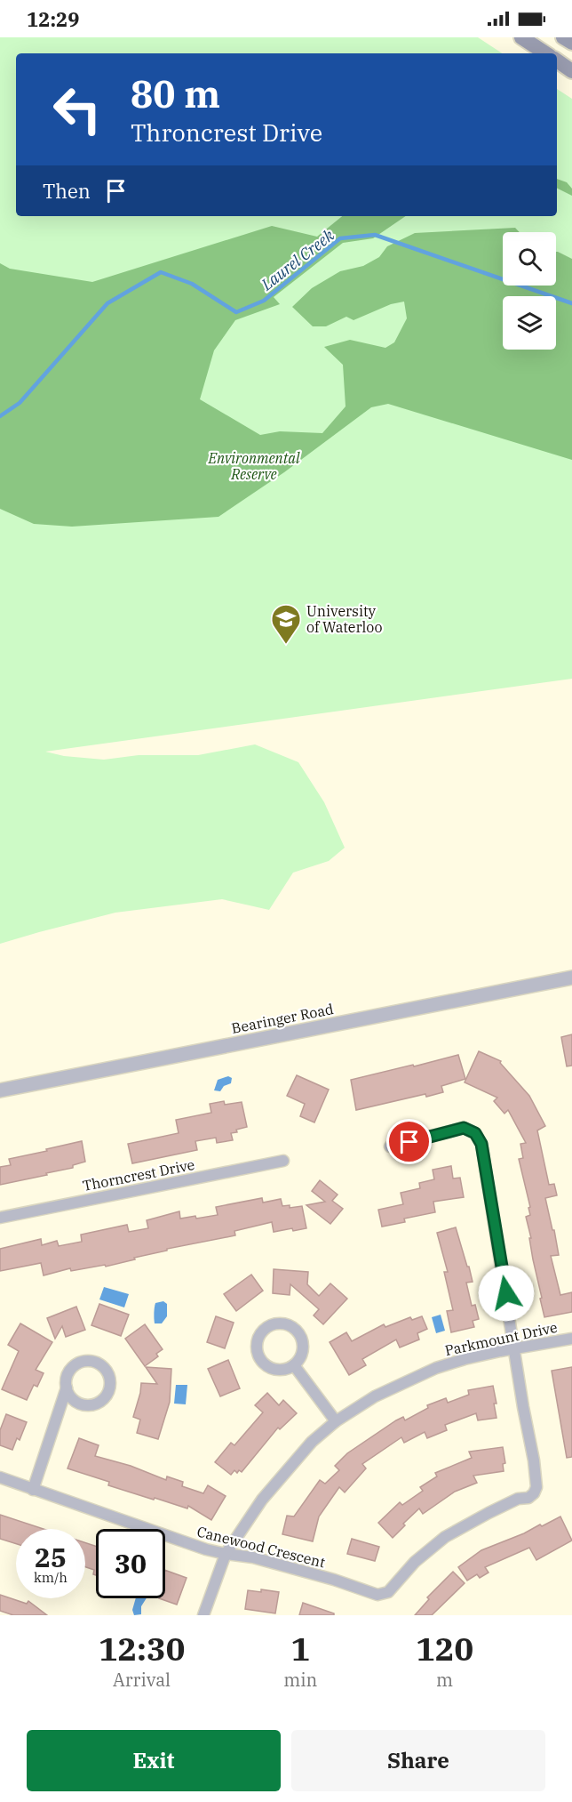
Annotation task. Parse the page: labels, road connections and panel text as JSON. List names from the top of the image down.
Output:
{
  "streets": {
    "street": [
      "Bearinger Road",
      "Thorncrest Drive",
      "Parkmount Drive",
      "Canewood Crescent"
    ]
  },
  "crossings": [
    ["Parkmount Drive", "Canewood Crescent"]
  ],
  "water": ["Laurel Creek"],
  "parks": ["Environmental Reserve"],
  "places": {
    "school or university": ["University of Waterloo"]
  },
  "page": {
    "status": "12:29",
    "turn": ["80 m", "Throncrest Drive"],
    "then": "Then",
    "speed": "25 km/h",
    "limit": "30",
    "eta": [
      "12:30",
      "Arrival",
      "1",
      "min",
      "120",
      "m"
    ],
    "buttons": ["Exit", "Share"]
  }
}
